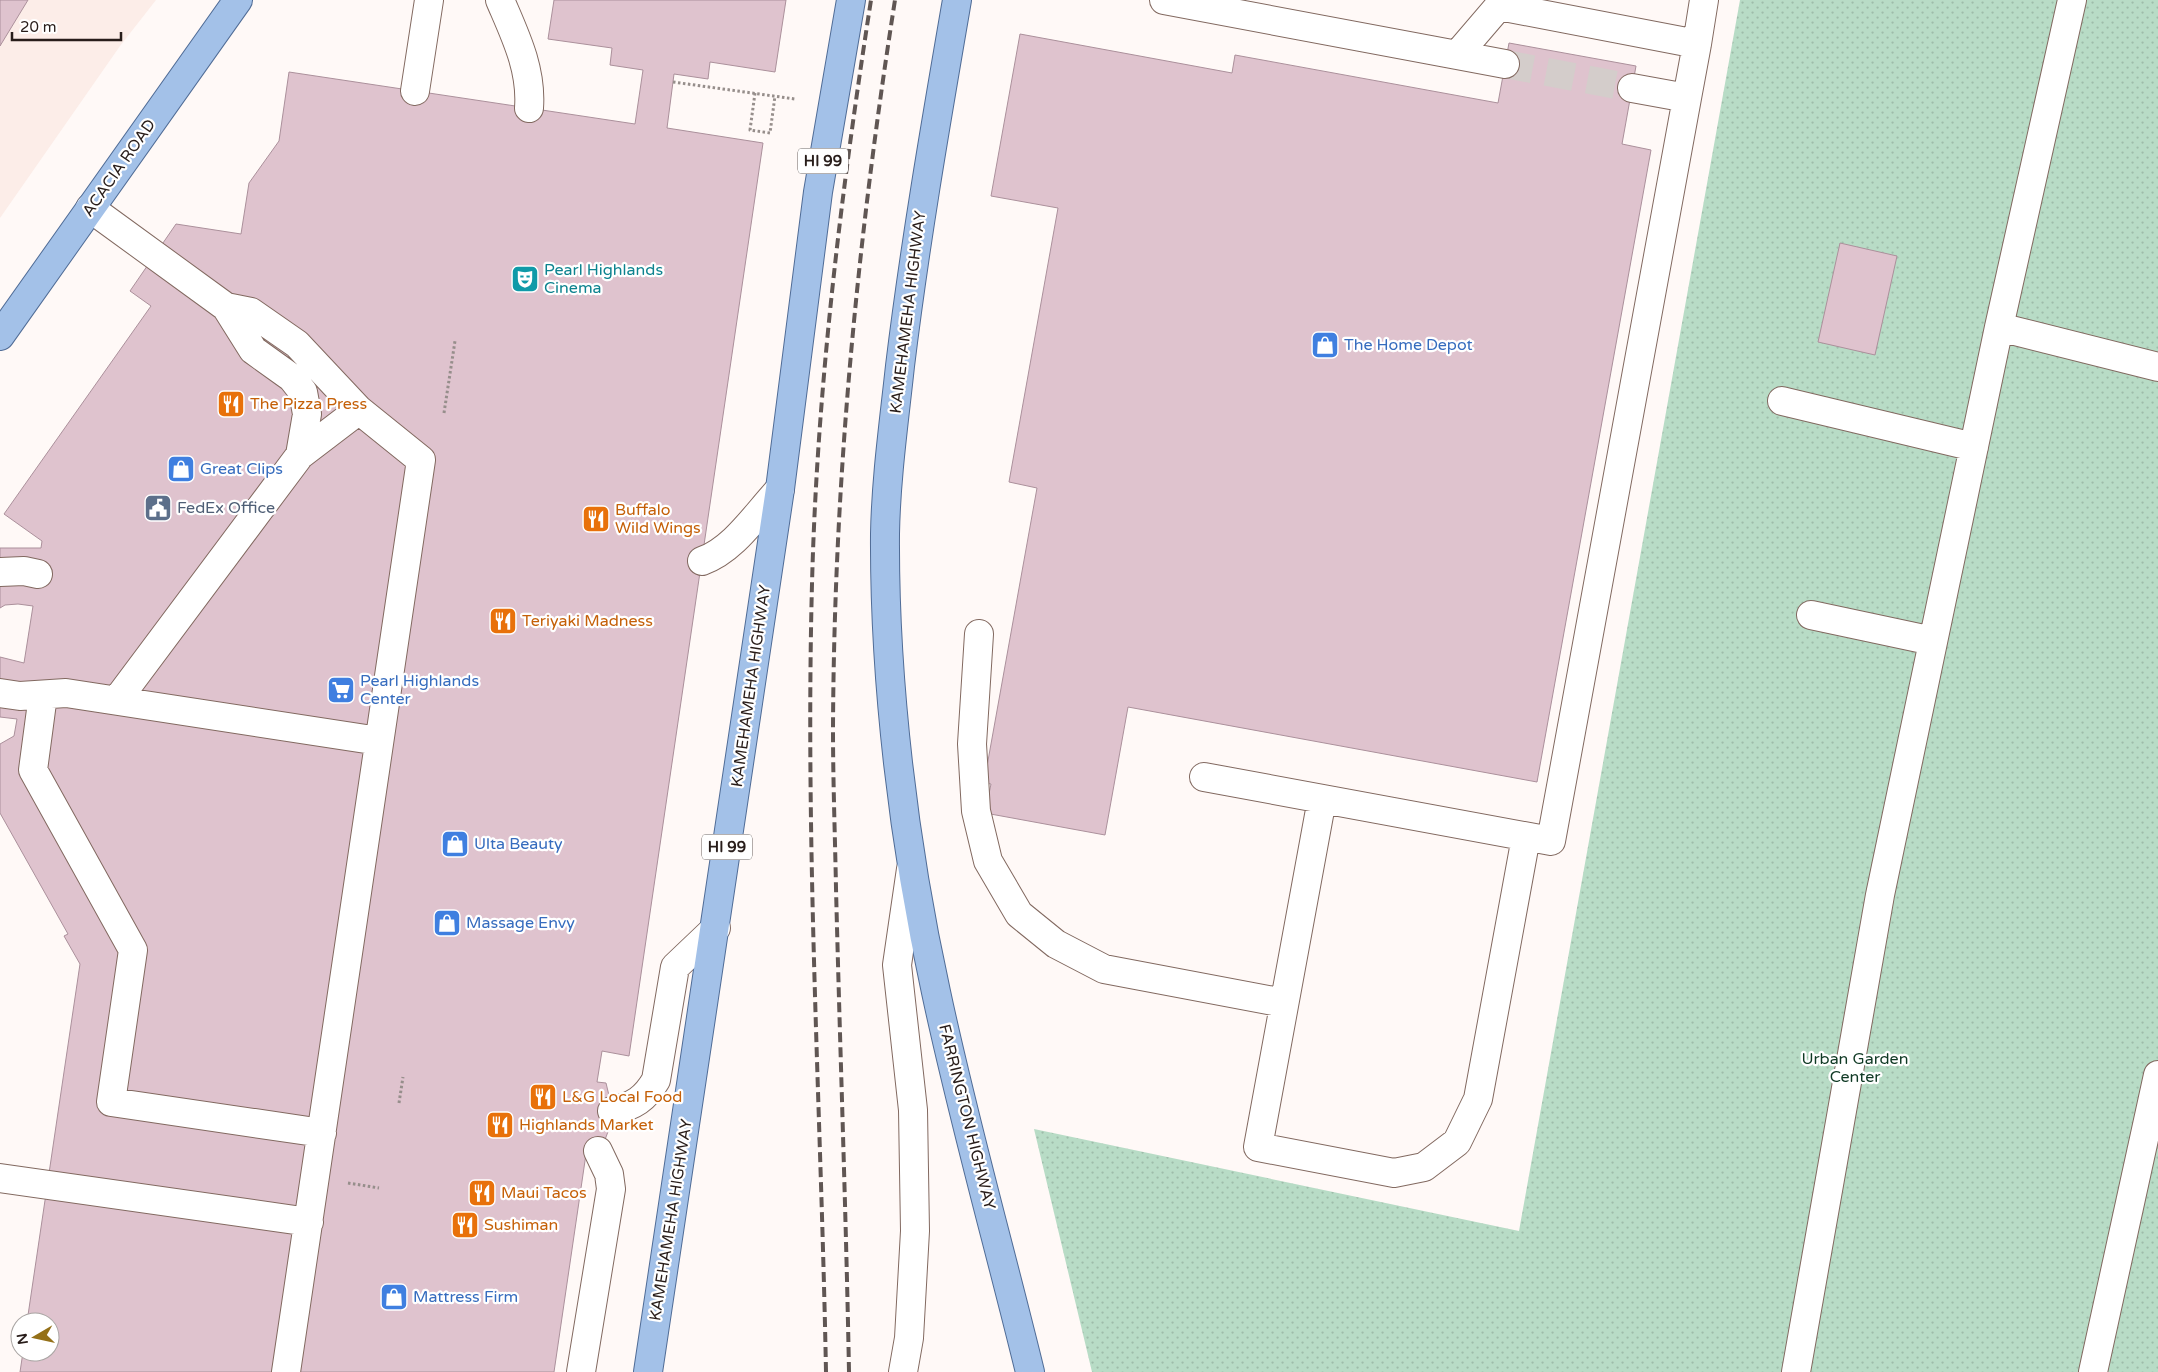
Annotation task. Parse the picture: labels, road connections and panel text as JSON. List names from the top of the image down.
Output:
{
  "streets": {
    "main road": [
      "HI 99",
      "ACACIA ROAD",
      "KAMEHAMEHA HIGHWAY",
      "FARRINGTON HIGHWAY"
    ]
  },
  "crossings": [
    ["KAMEHAMEHA HIGHWAY", "FARRINGTON HIGHWAY"]
  ],
  "parks": ["Urban Garden Center"],
  "places": {
    "theatre": ["Pearl Highlands Cinema"],
    "shop": [
      "The Home Depot",
      "Great Clips",
      "Ulta Beauty",
      "Massage Envy",
      "Mattress Firm"
    ],
    "restaurant": [
      "The Pizza Press",
      "Buffalo Wild Wings",
      "Teriyaki Madness",
      "L&G Local Food",
      "Highlands Market",
      "Maui Tacos",
      "Sushiman"
    ],
    "public building": ["FedEx Office"],
    "supermarket": ["Pearl Highlands Center"]
  },
  "scale_bar": "20 m",
  "north": "left"
}
